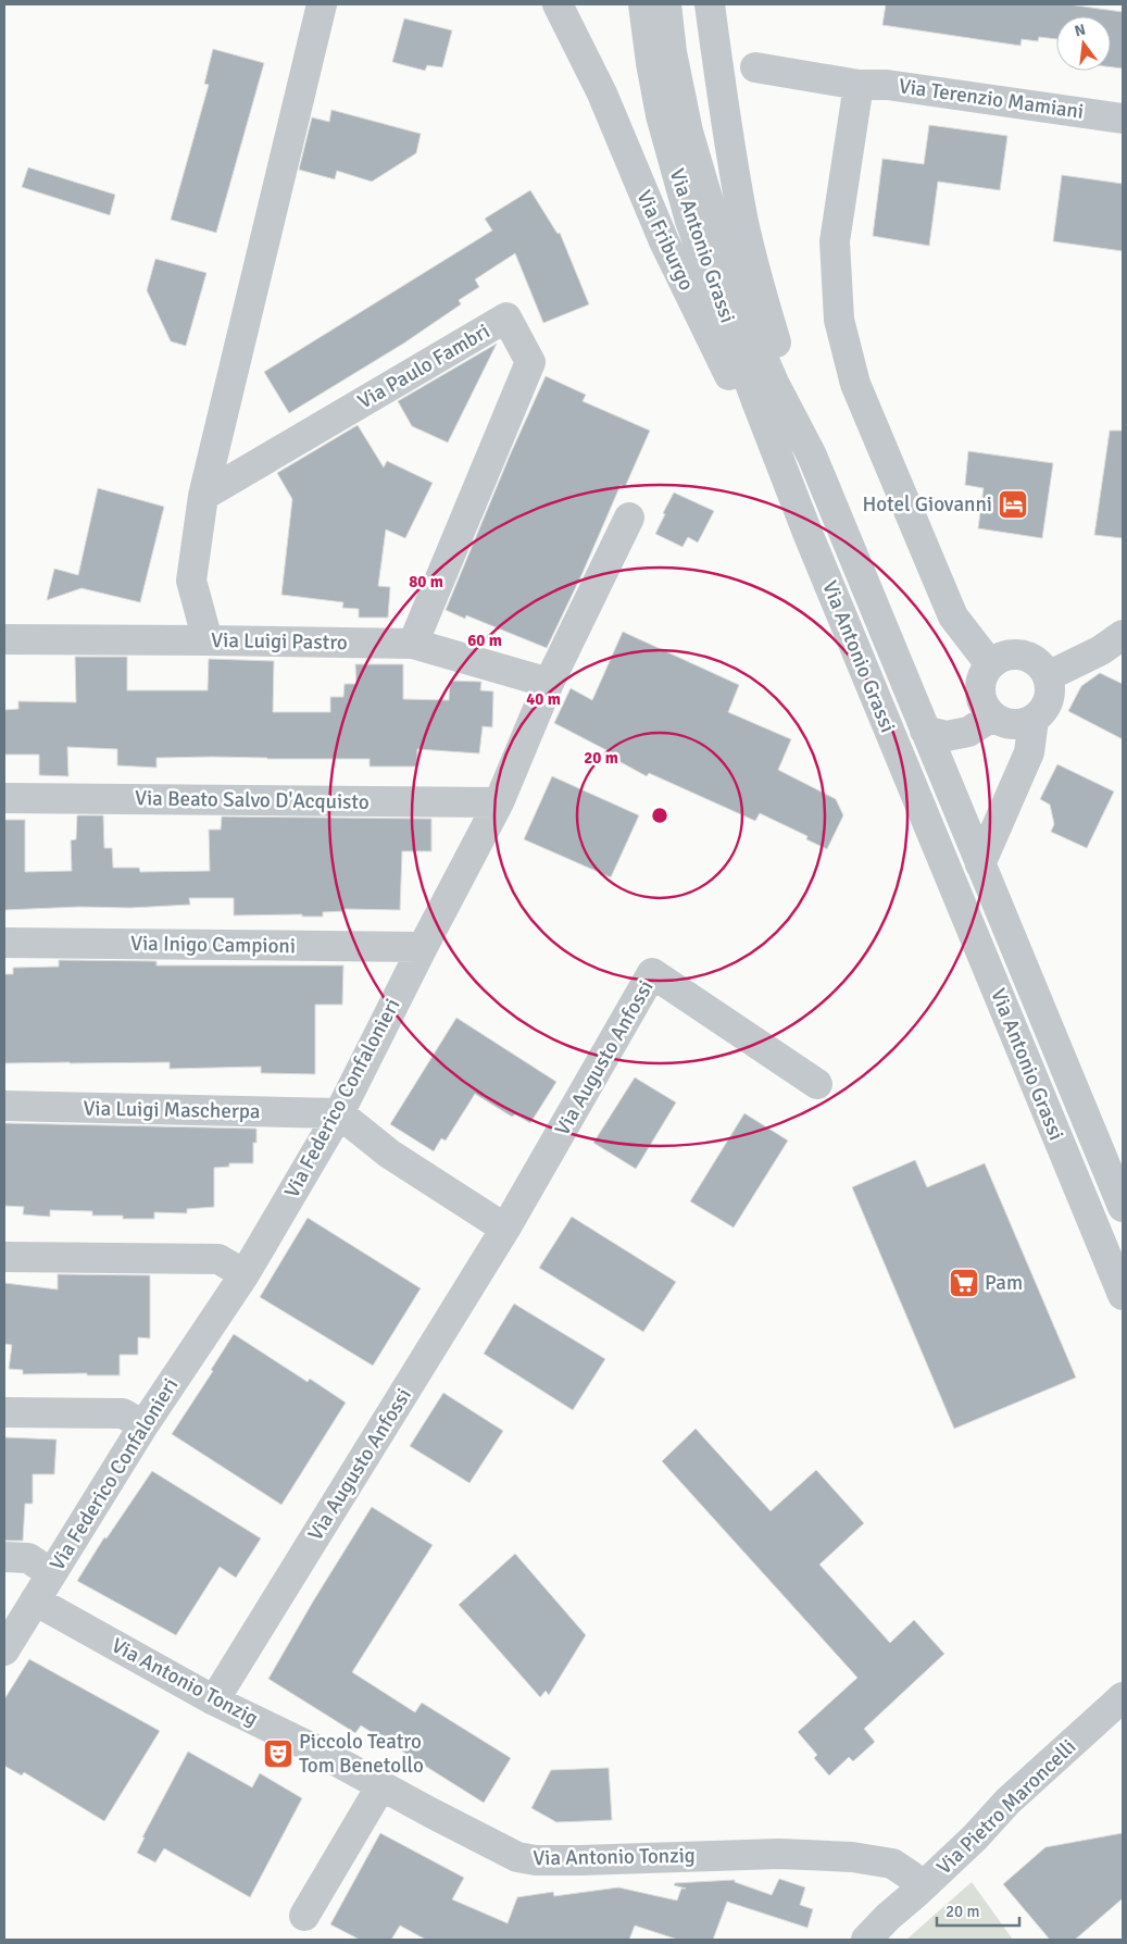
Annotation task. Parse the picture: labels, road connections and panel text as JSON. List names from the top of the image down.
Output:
{
  "streets": {
    "street": [
      "Via Terenzio Mamiani",
      "Via Friburgo",
      "Via Antonio Grassi",
      "Via Paulo Fambri",
      "Via Luigi Pastro",
      "Via Beato Salvo D'Acquisto",
      "Via Inigo Campioni",
      "Via Augusto Anfossi",
      "Via Federico Confalonieri",
      "Via Luigi Mascherpa",
      "Via Antonio Tonzig",
      "Via Pietro Maroncelli"
    ]
  },
  "crossings": [
    ["Via Friburgo", "Via Antonio Grassi"],
    ["Via Paulo Fambri", "Via Luigi Pastro"],
    ["Via Luigi Pastro", "Via Federico Confalonieri"],
    ["Via Beato Salvo D'Acquisto", "Via Federico Confalonieri"],
    ["Via Inigo Campioni", "Via Federico Confalonieri"],
    ["Via Augusto Anfossi", "Via Antonio Tonzig"],
    ["Via Federico Confalonieri", "Via Luigi Mascherpa"],
    ["Via Federico Confalonieri", "Via Antonio Tonzig"],
    ["Via Antonio Tonzig", "Via Pietro Maroncelli"]
  ],
  "places": {
    "hotel": ["Hotel Giovanni"],
    "supermarket": ["Pam"],
    "theatre": ["Piccolo Teatro Tom Benetollo"]
  },
  "scale_bar": "20 m",
  "north": "top",
  "rings": [
    "80 m",
    "60 m",
    "40 m",
    "20 m"
  ]
}
